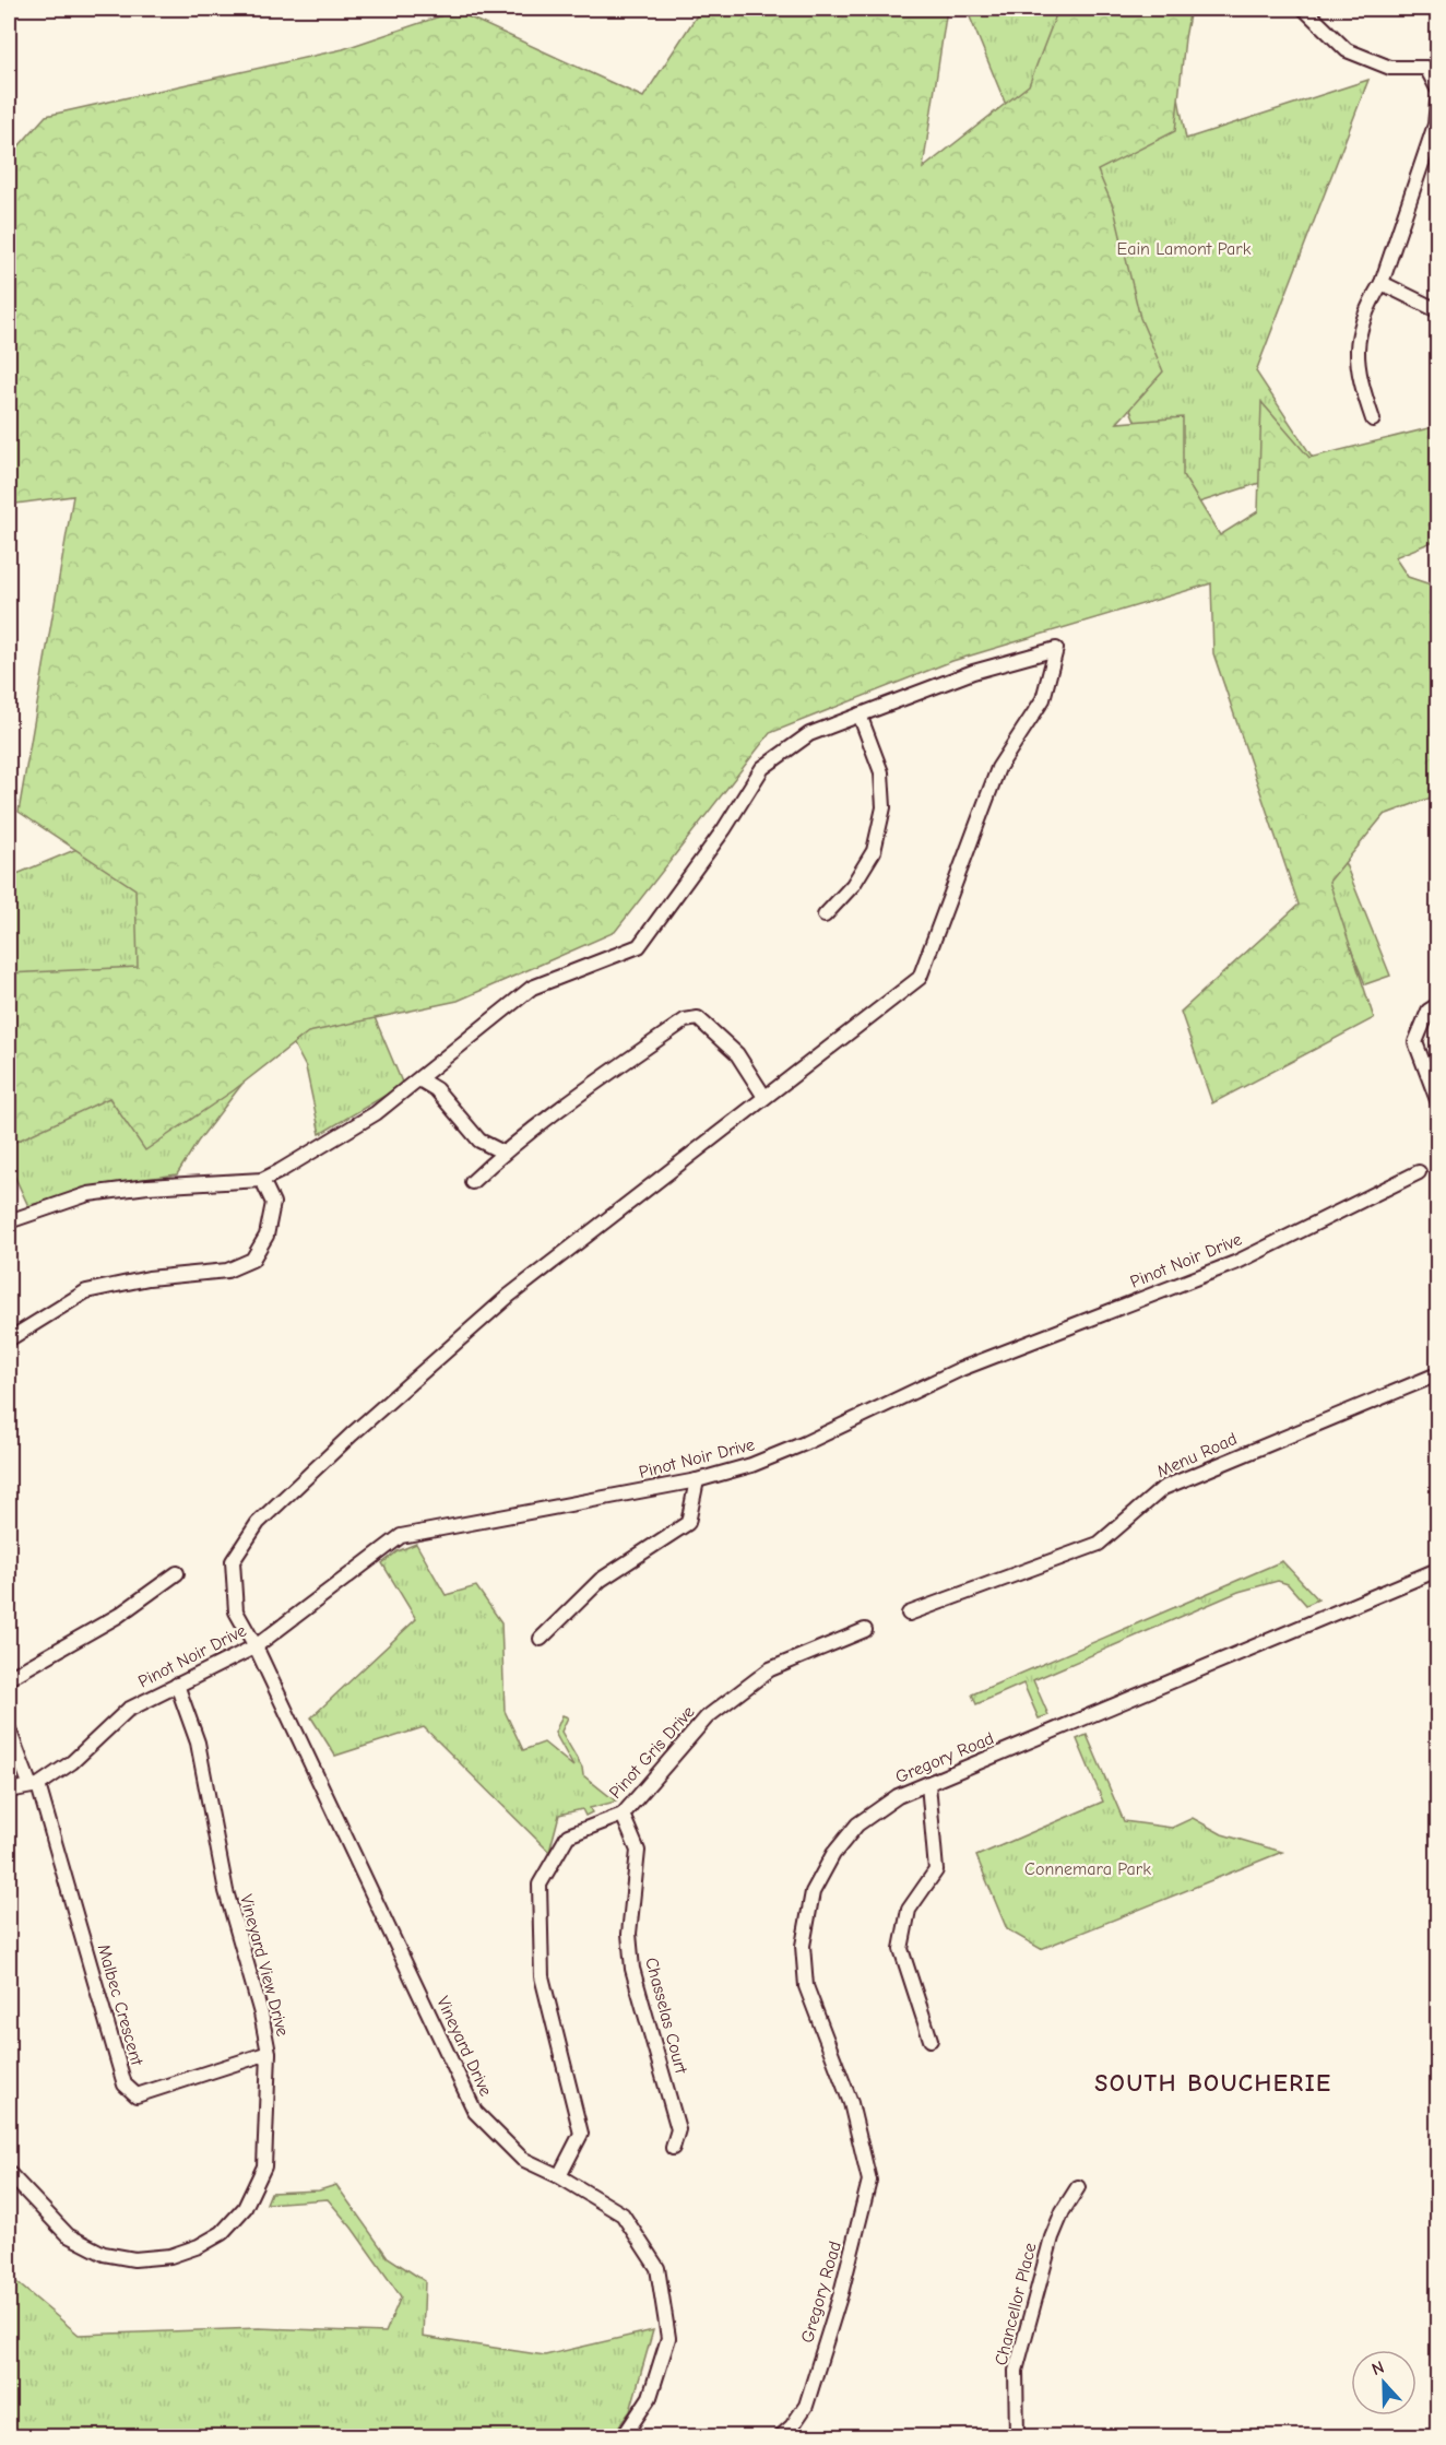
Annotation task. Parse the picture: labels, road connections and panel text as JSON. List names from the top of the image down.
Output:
{
  "streets": {
    "street": [
      "Pinot Noir Drive",
      "Menu Road",
      "Pinot Gris Drive",
      "Gregory Road",
      "Vineyard View Drive",
      "Malbec Crescent",
      "Chasselas Court",
      "Vineyard Drive",
      "Chancellor Place"
    ]
  },
  "crossings": [
    ["Pinot Noir Drive", "Vineyard View Drive"],
    ["Pinot Noir Drive", "Malbec Crescent"],
    ["Pinot Noir Drive", "Vineyard Drive"],
    ["Pinot Gris Drive", "Chasselas Court"],
    ["Pinot Gris Drive", "Vineyard Drive"],
    ["Vineyard View Drive", "Malbec Crescent"]
  ],
  "districts": ["SOUTH BOUCHERIE"],
  "parks": ["Eain Lamont Park", "Connemara Park"],
  "north": "top"
}
